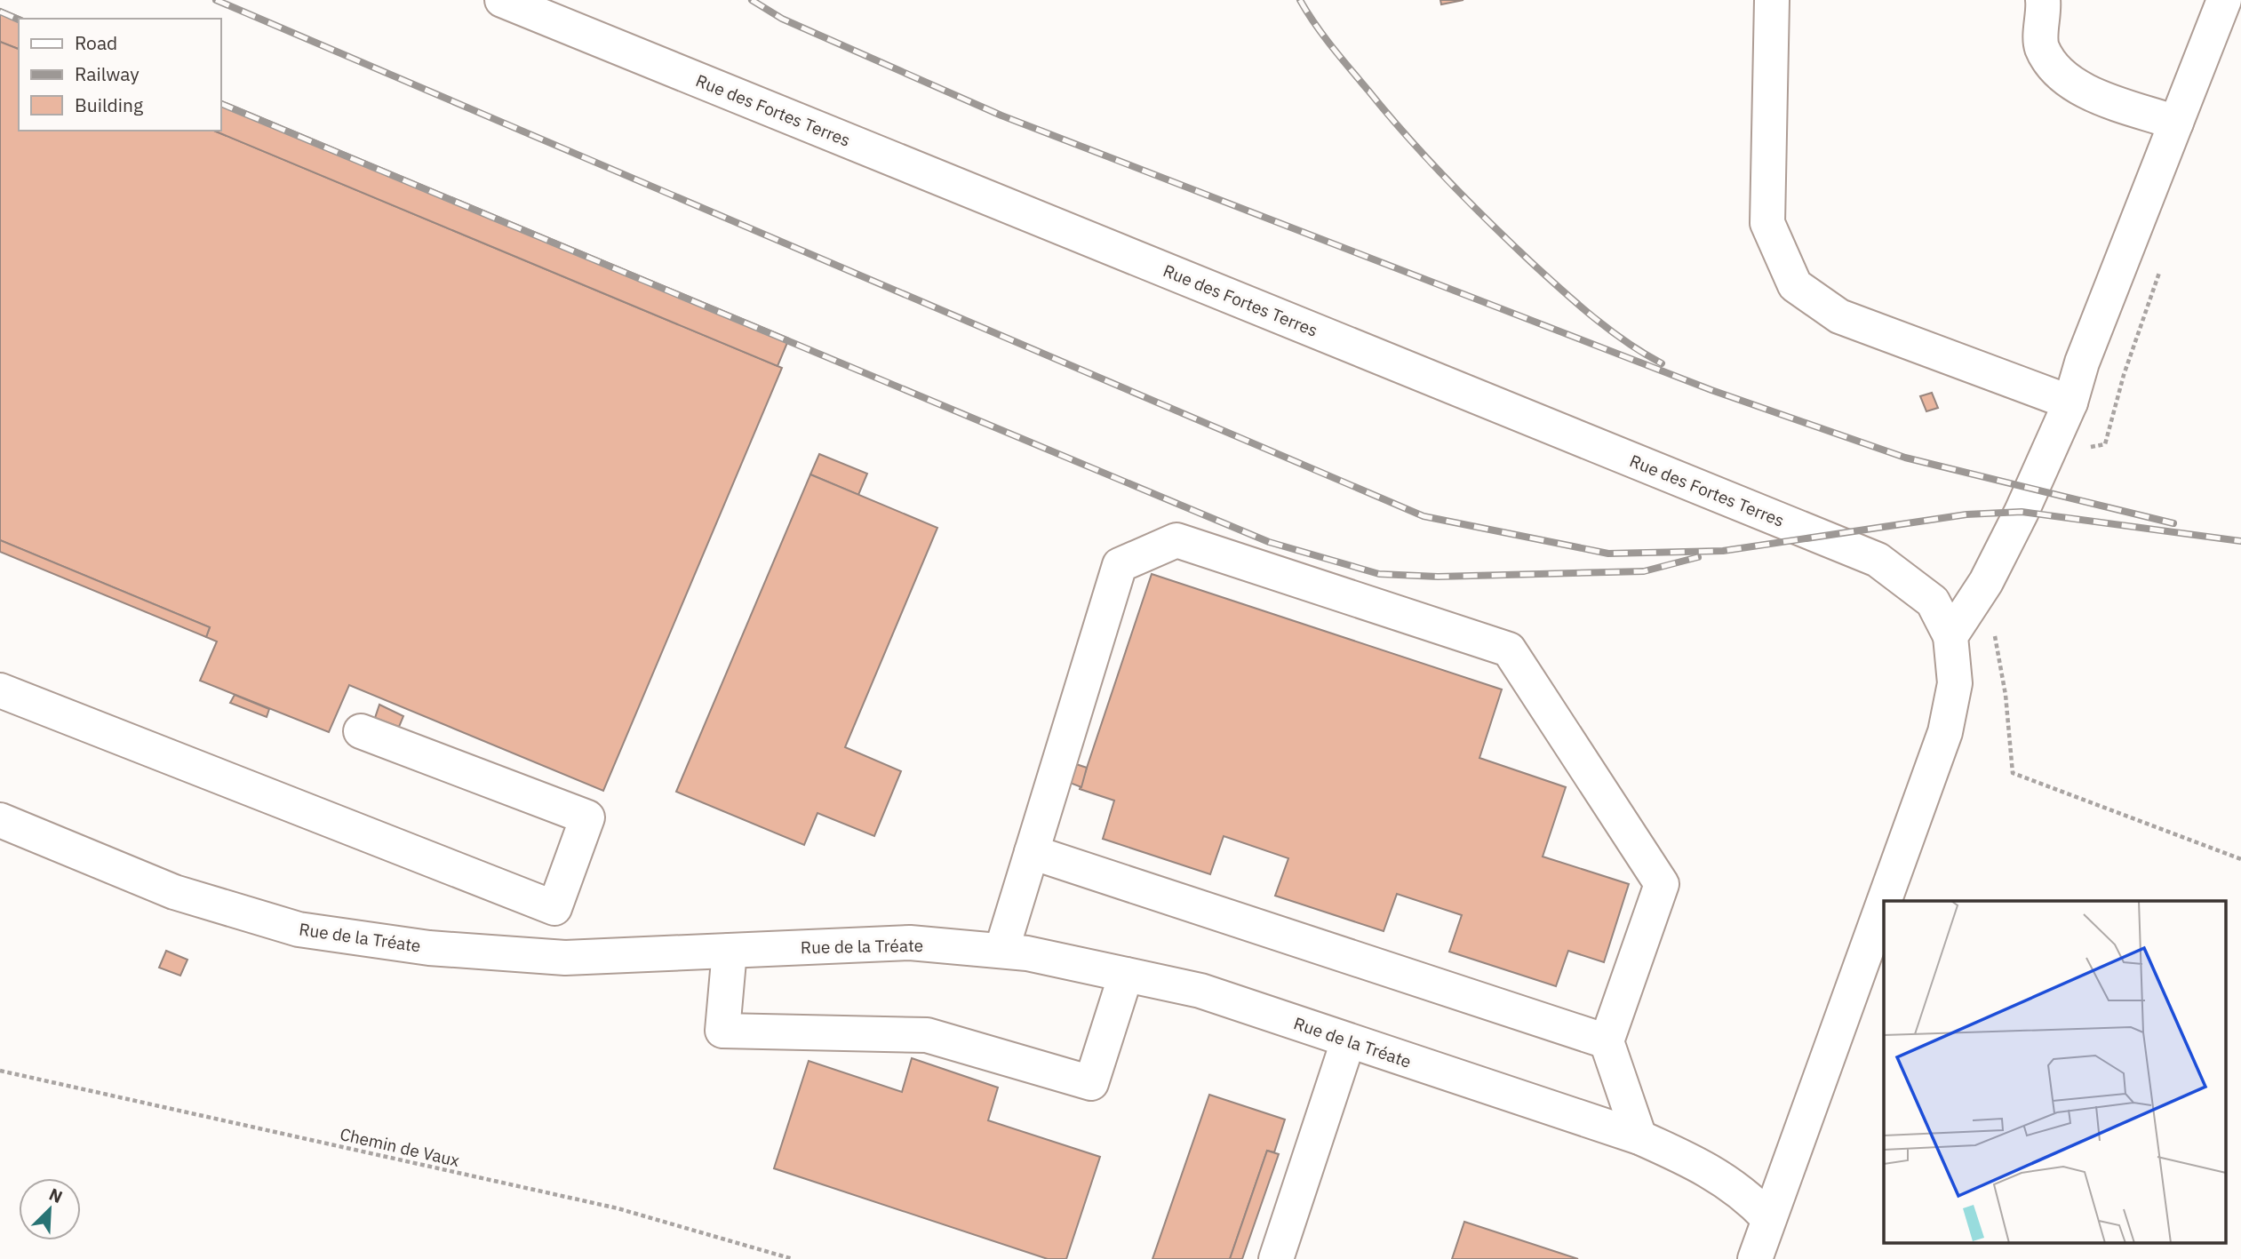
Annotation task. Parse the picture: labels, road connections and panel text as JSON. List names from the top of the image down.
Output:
{
  "streets": {
    "street": ["Rue des Fortes Terres", "Rue de la Tréate"],
    "path": ["Chemin de Vaux"]
  },
  "legend": ["Road", "Railway", "Building"],
  "north": "top right"
}
